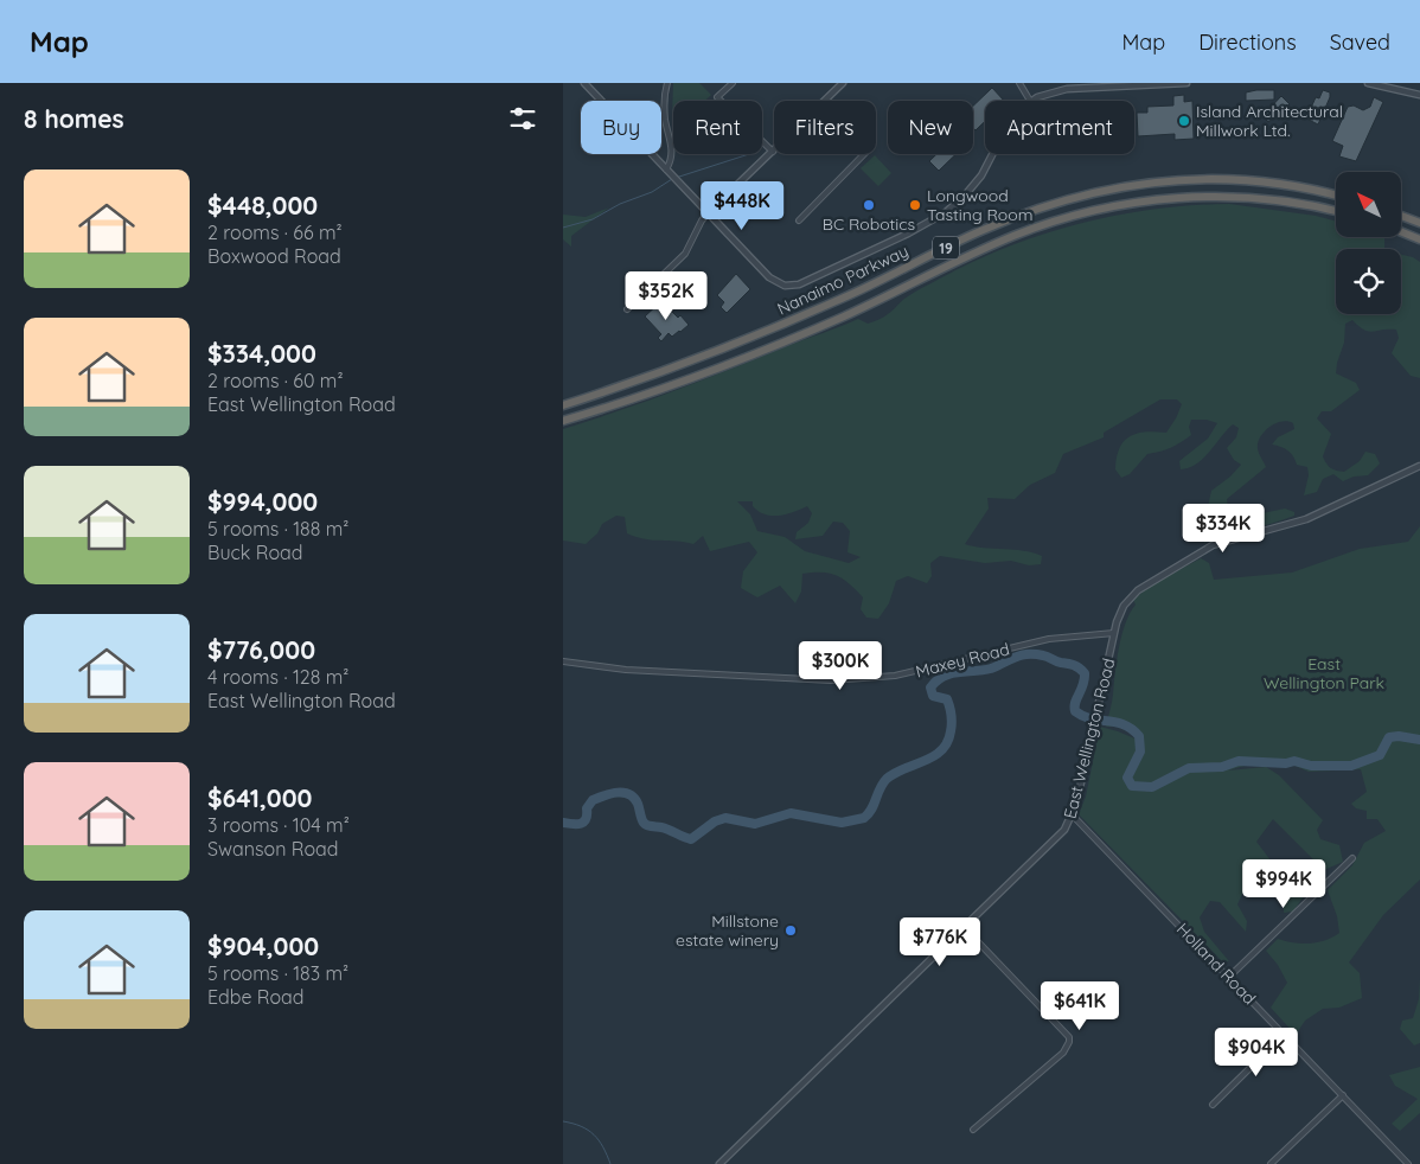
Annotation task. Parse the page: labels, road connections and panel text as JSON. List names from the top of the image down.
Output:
{
  "streets": {
    "highway": ["19", "Nanaimo Parkway"],
    "street": ["Maxey Road", "East Wellington Road", "Holland Road"]
  },
  "crossings": [
    ["Maxey Road", "East Wellington Road"],
    ["East Wellington Road", "Holland Road"]
  ],
  "parks": ["East Wellington Park"],
  "places": [
    "Island Architectural Millwork Ltd.",
    "BC Robotics",
    "Longwood Tasting Room",
    "Millstone estate winery"
  ],
  "north": "top left",
  "page": {
    "header": "Map",
    "nav": ["Map", "Directions", "Saved"],
    "heading": "8 homes",
    "chip": [
      "Buy",
      "Rent",
      "Filters",
      "New",
      "Apartment"
    ],
    "list": [
      {
        "name": "$448,000",
        "note": "2 rooms · 66 m² · Boxwood Road"
      },
      {
        "name": "$334,000",
        "note": "2 rooms · 60 m² · East Wellington Road"
      },
      {
        "name": "$994,000",
        "note": "5 rooms · 188 m² · Buck Road"
      },
      {
        "name": "$776,000",
        "note": "4 rooms · 128 m² · East Wellington Road"
      },
      {
        "name": "$641,000",
        "note": "3 rooms · 104 m² · Swanson Road"
      },
      {
        "name": "$904,000",
        "note": "5 rooms · 183 m² · Edbe Road"
      }
    ],
    "price": [
      "$448K",
      "$352K",
      "$334K",
      "$300K",
      "$994K",
      "$776K",
      "$641K",
      "$904K"
    ]
  }
}
